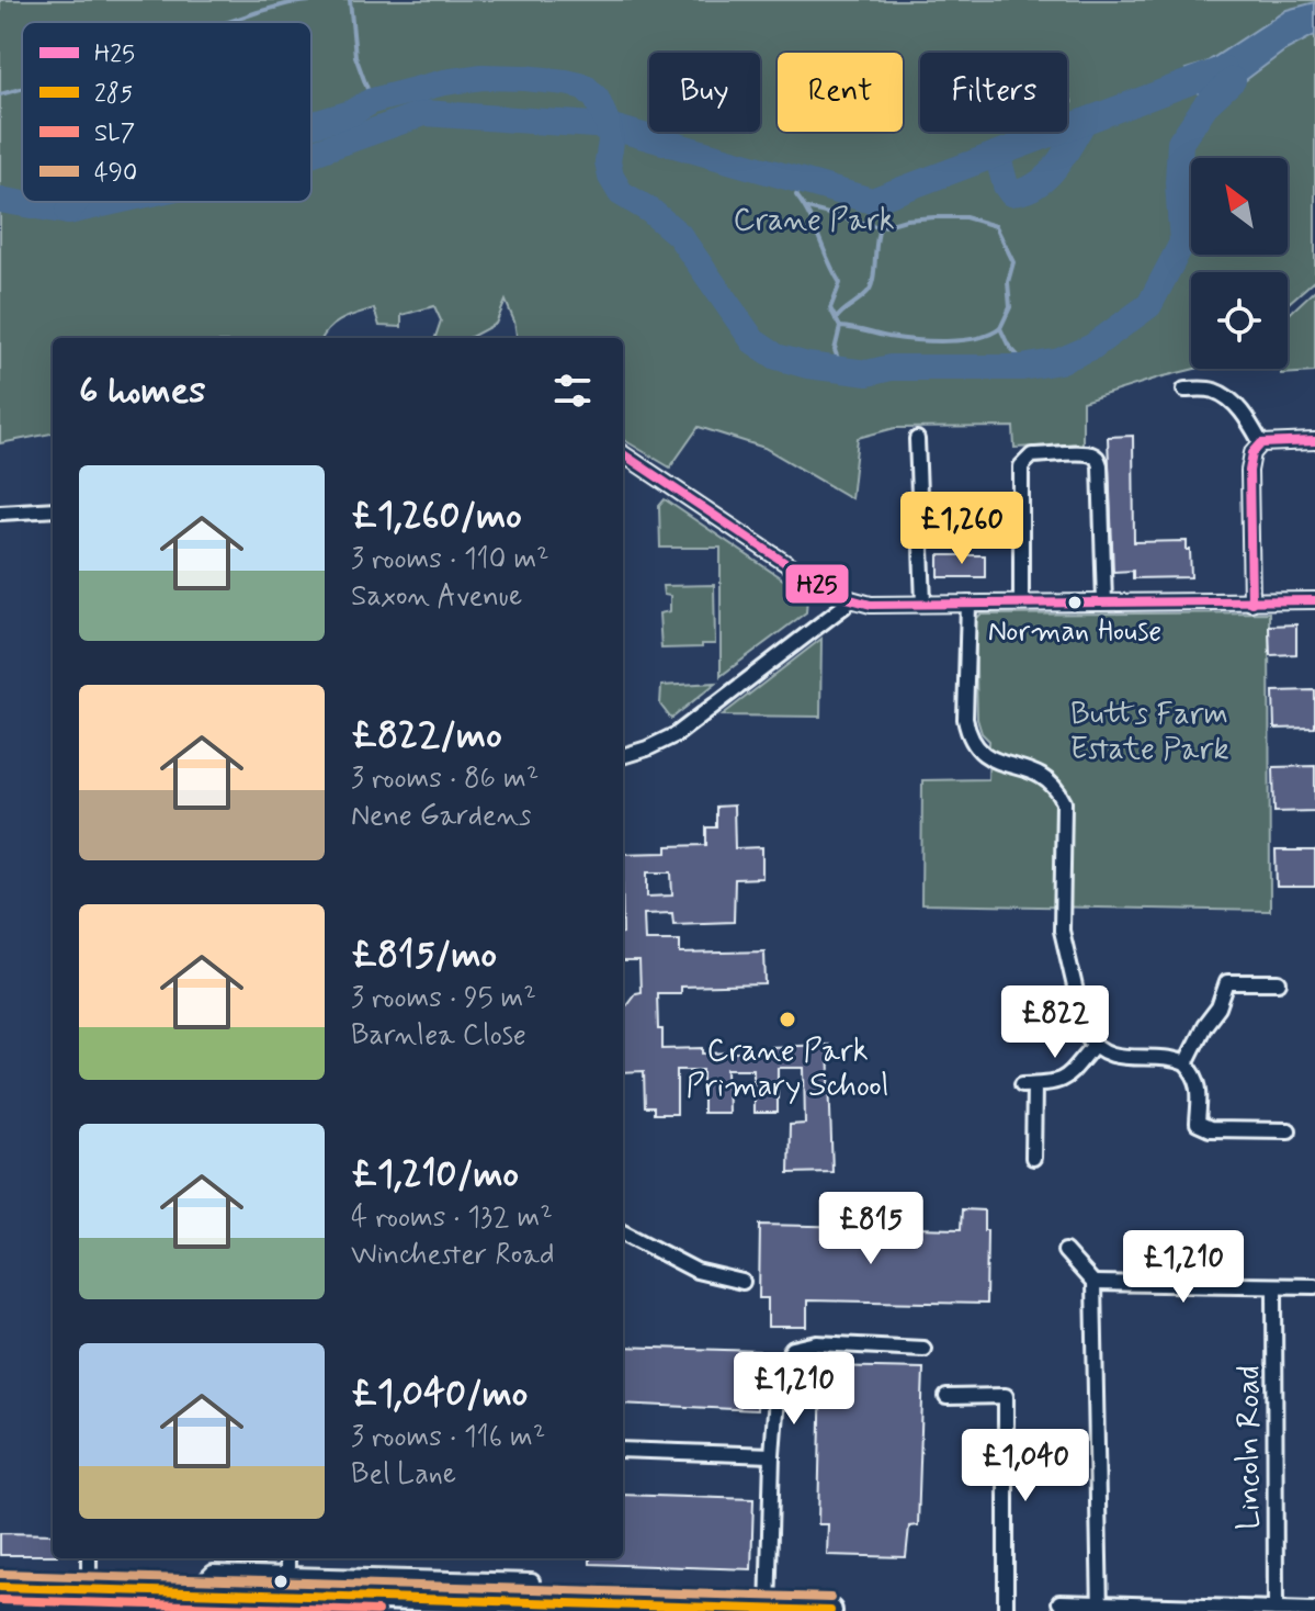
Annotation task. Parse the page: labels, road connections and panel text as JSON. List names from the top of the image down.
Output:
{
  "streets": {
    "street": ["Lincoln Road"]
  },
  "parks": ["Crane Park", "Butts Farm Estate Park"],
  "places": ["Norman House", "Crane Park Primary School"],
  "lines": [
    "transit line H25",
    "transit line 490",
    "transit line 285",
    "transit line SL7"
  ],
  "legend": [
    "H25",
    "285",
    "SL7",
    "490"
  ],
  "north": "top left",
  "page": {
    "chip": ["Buy", "Rent", "Filters"],
    "heading": "6 homes",
    "list": [
      {
        "name": "£1,260/mo",
        "note": "3 rooms · 110 m² · Saxon Avenue"
      },
      {
        "name": "£822/mo",
        "note": "3 rooms · 86 m² · Nene Gardens"
      },
      {
        "name": "£815/mo",
        "note": "3 rooms · 95 m² · Barnlea Close"
      },
      {
        "name": "£1,210/mo",
        "note": "4 rooms · 132 m² · Winchester Road"
      },
      {
        "name": "£1,040/mo",
        "note": "3 rooms · 116 m² · Bel Lane"
      }
    ],
    "price": [
      "£1,260",
      "£822",
      "£815",
      "£1,210",
      "£1,210",
      "£1,040"
    ]
  }
}
